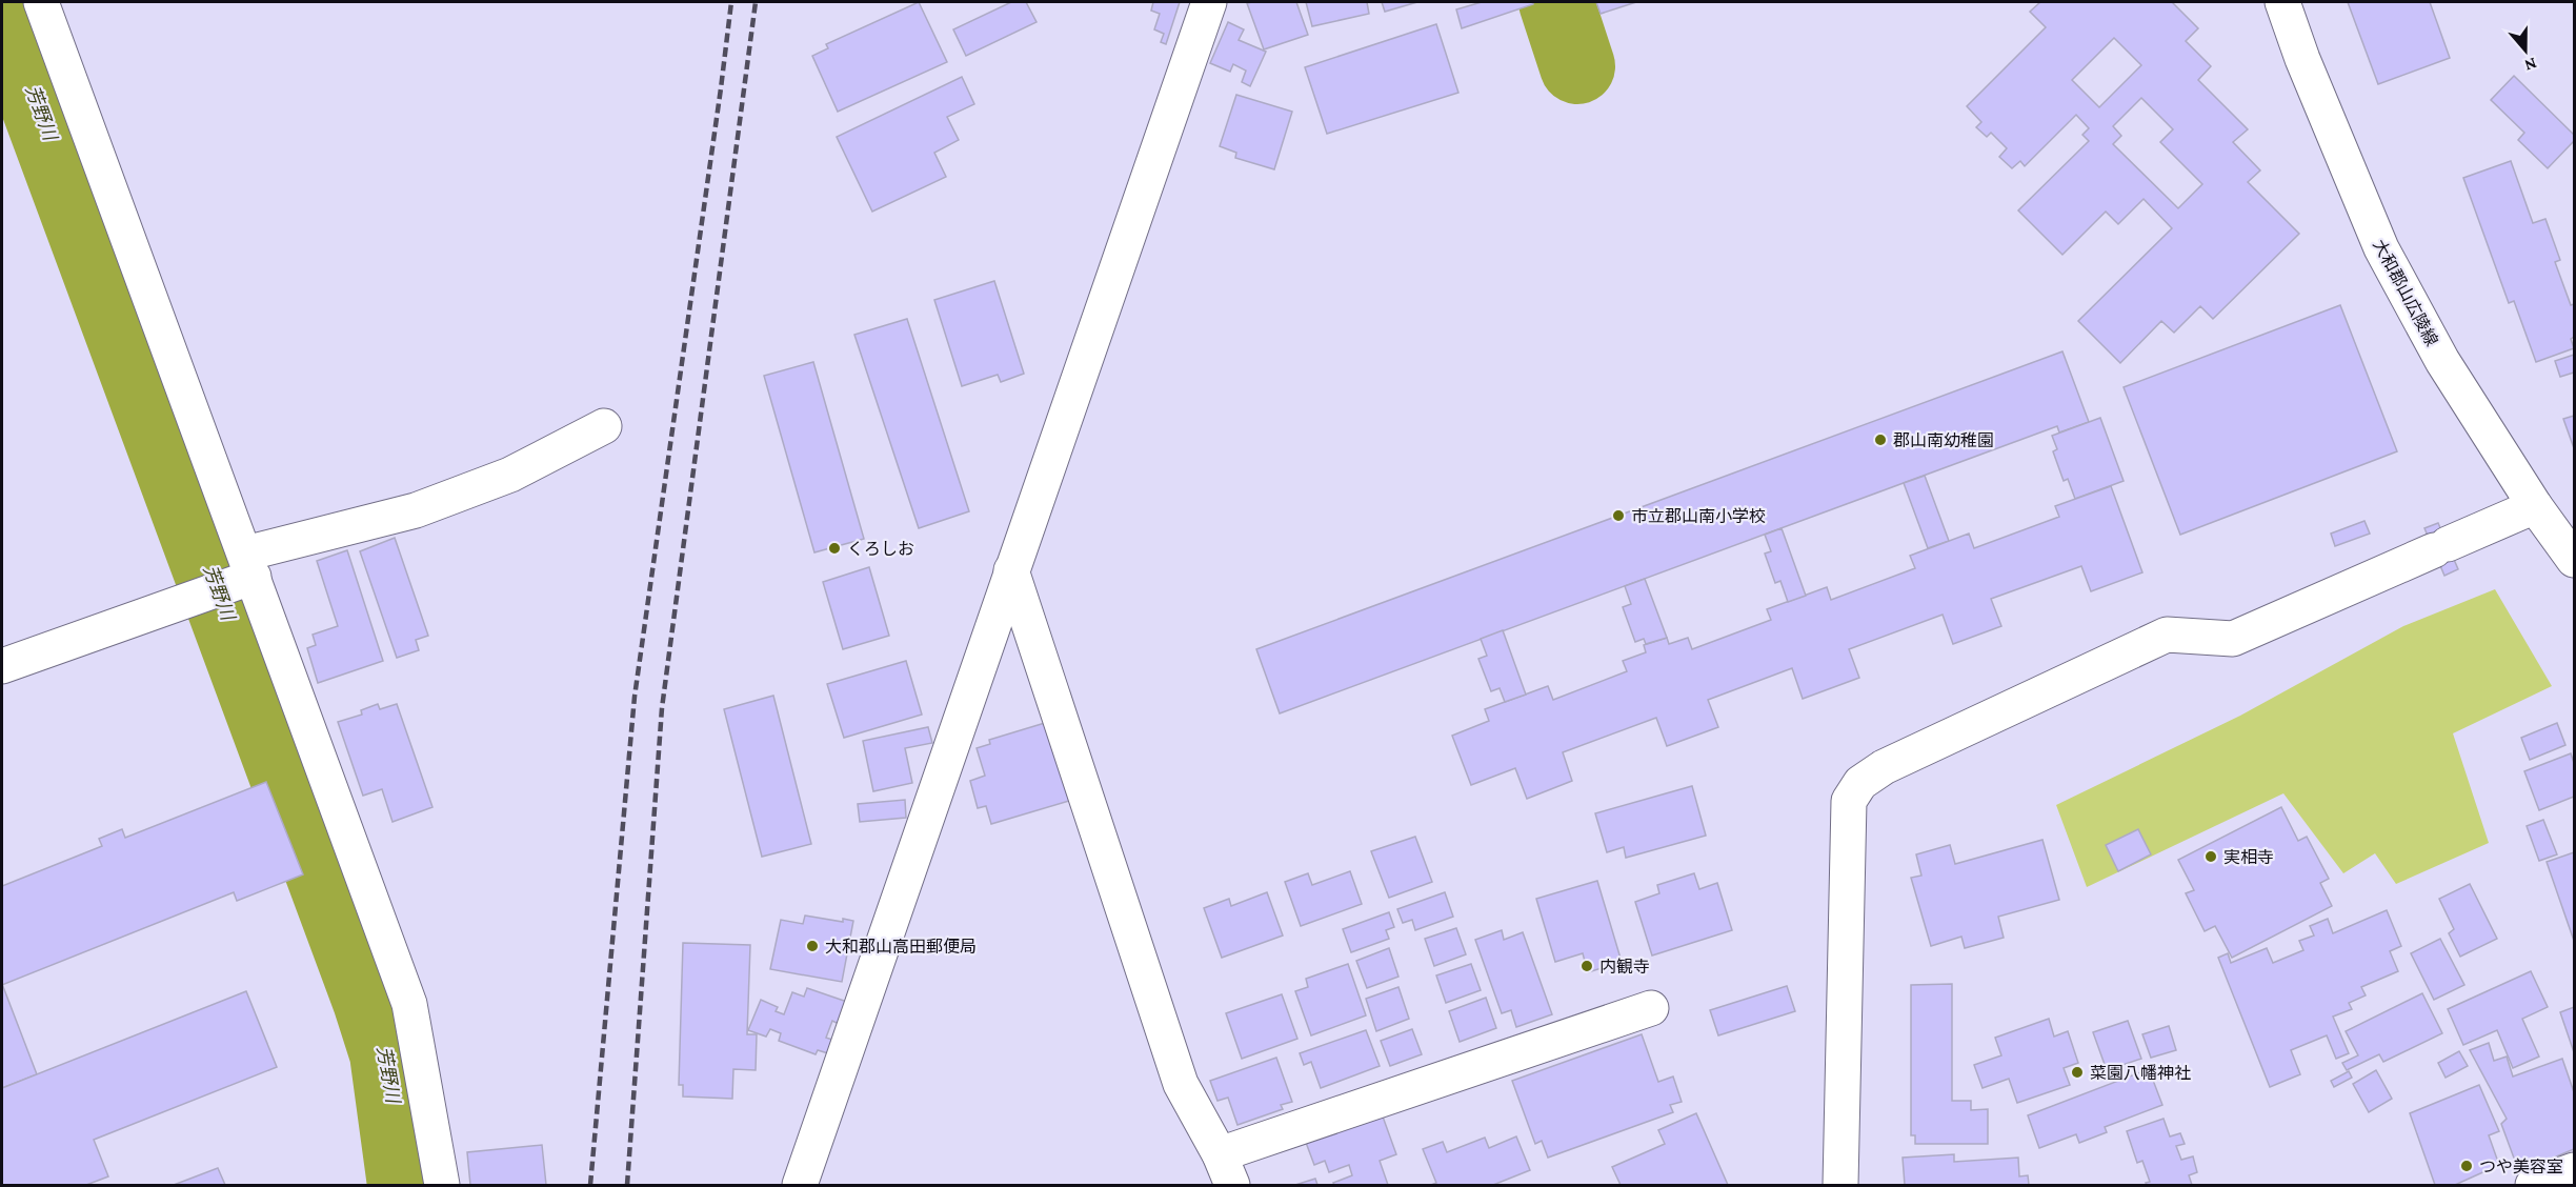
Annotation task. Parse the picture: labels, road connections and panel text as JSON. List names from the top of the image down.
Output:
{
  "streets": {
    "street": ["大和郡山広陵線"]
  },
  "water": ["芳野川"],
  "places": [
    "郡山南幼稚園",
    "市立郡山南小学校",
    "くろしお",
    "実相寺",
    "大和郡山高田郵便局",
    "内観寺",
    "菜園八幡神社",
    "つや美容室"
  ],
  "north": "bottom"
}
